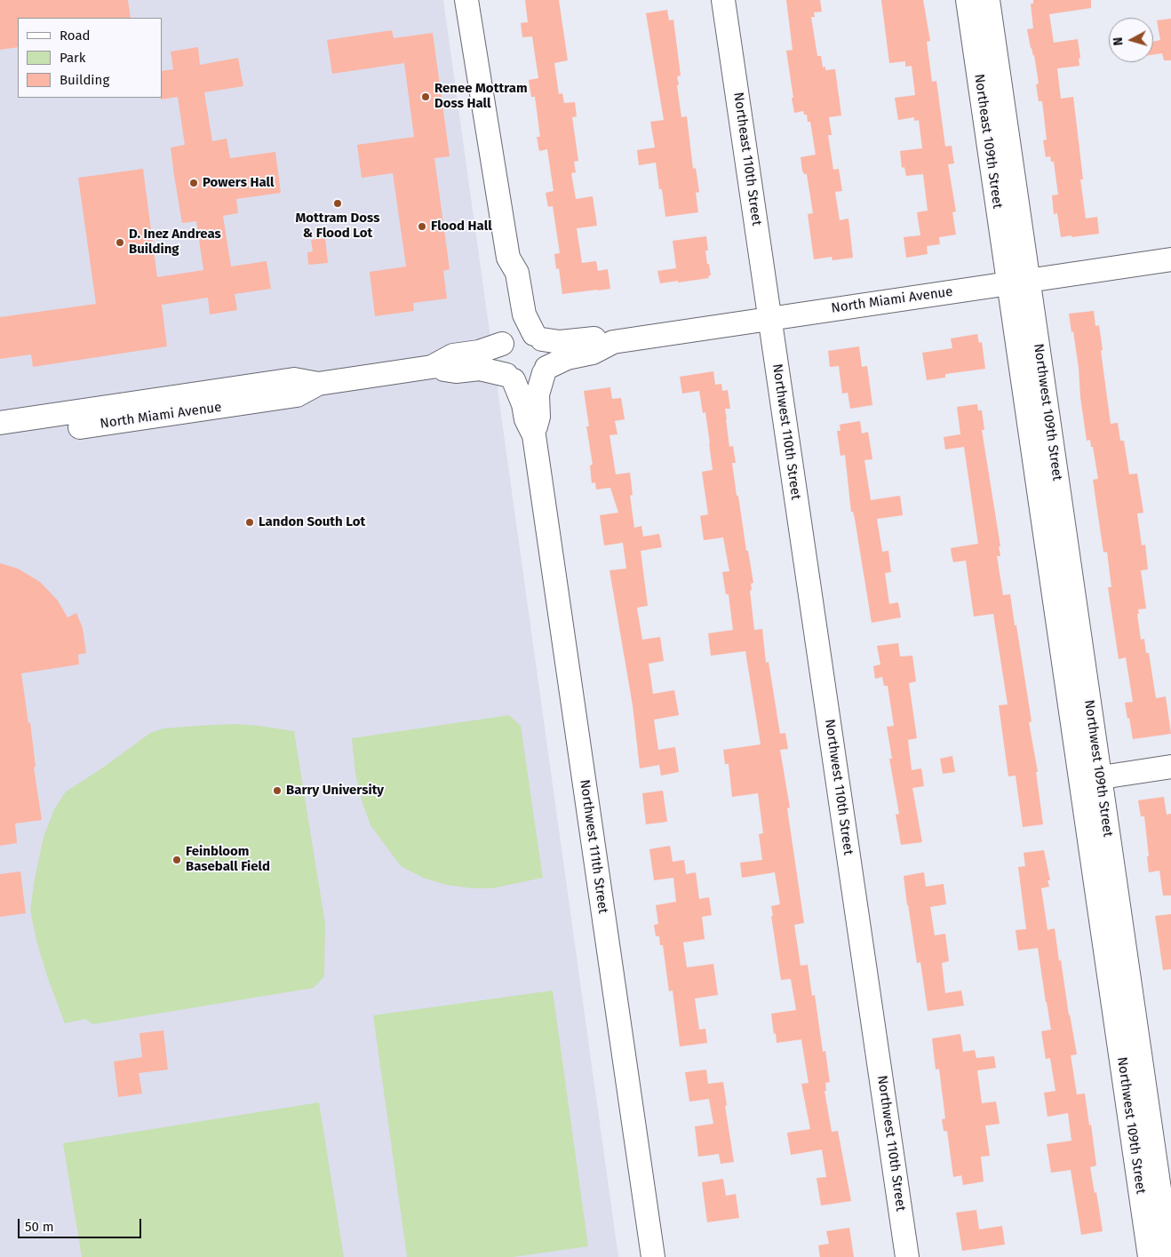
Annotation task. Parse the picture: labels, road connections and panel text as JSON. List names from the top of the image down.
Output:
{
  "streets": {
    "street": [
      "Northeast 109th Street",
      "Northeast 110th Street",
      "North Miami Avenue",
      "Northwest 109th Street",
      "Northwest 110th Street",
      "Northwest 111th Street"
    ]
  },
  "crossings": [
    ["Northeast 109th Street", "North Miami Avenue"],
    ["Northeast 109th Street", "Northwest 109th Street"],
    ["Northeast 110th Street", "North Miami Avenue"],
    ["Northeast 110th Street", "Northwest 110th Street"],
    ["North Miami Avenue", "Northwest 109th Street"],
    ["North Miami Avenue", "Northwest 110th Street"],
    ["North Miami Avenue", "Northwest 111th Street"]
  ],
  "places": [
    "Renee Mottram Doss Hall",
    "Powers Hall",
    "Mottram Doss & Flood Lot",
    "Flood Hall",
    "D. Inez Andreas Building",
    "Landon South Lot",
    "Barry University",
    "Feinbloom Baseball Field"
  ],
  "legend": ["Road", "Park", "Building"],
  "scale_bar": "50 m",
  "north": "left"
}
